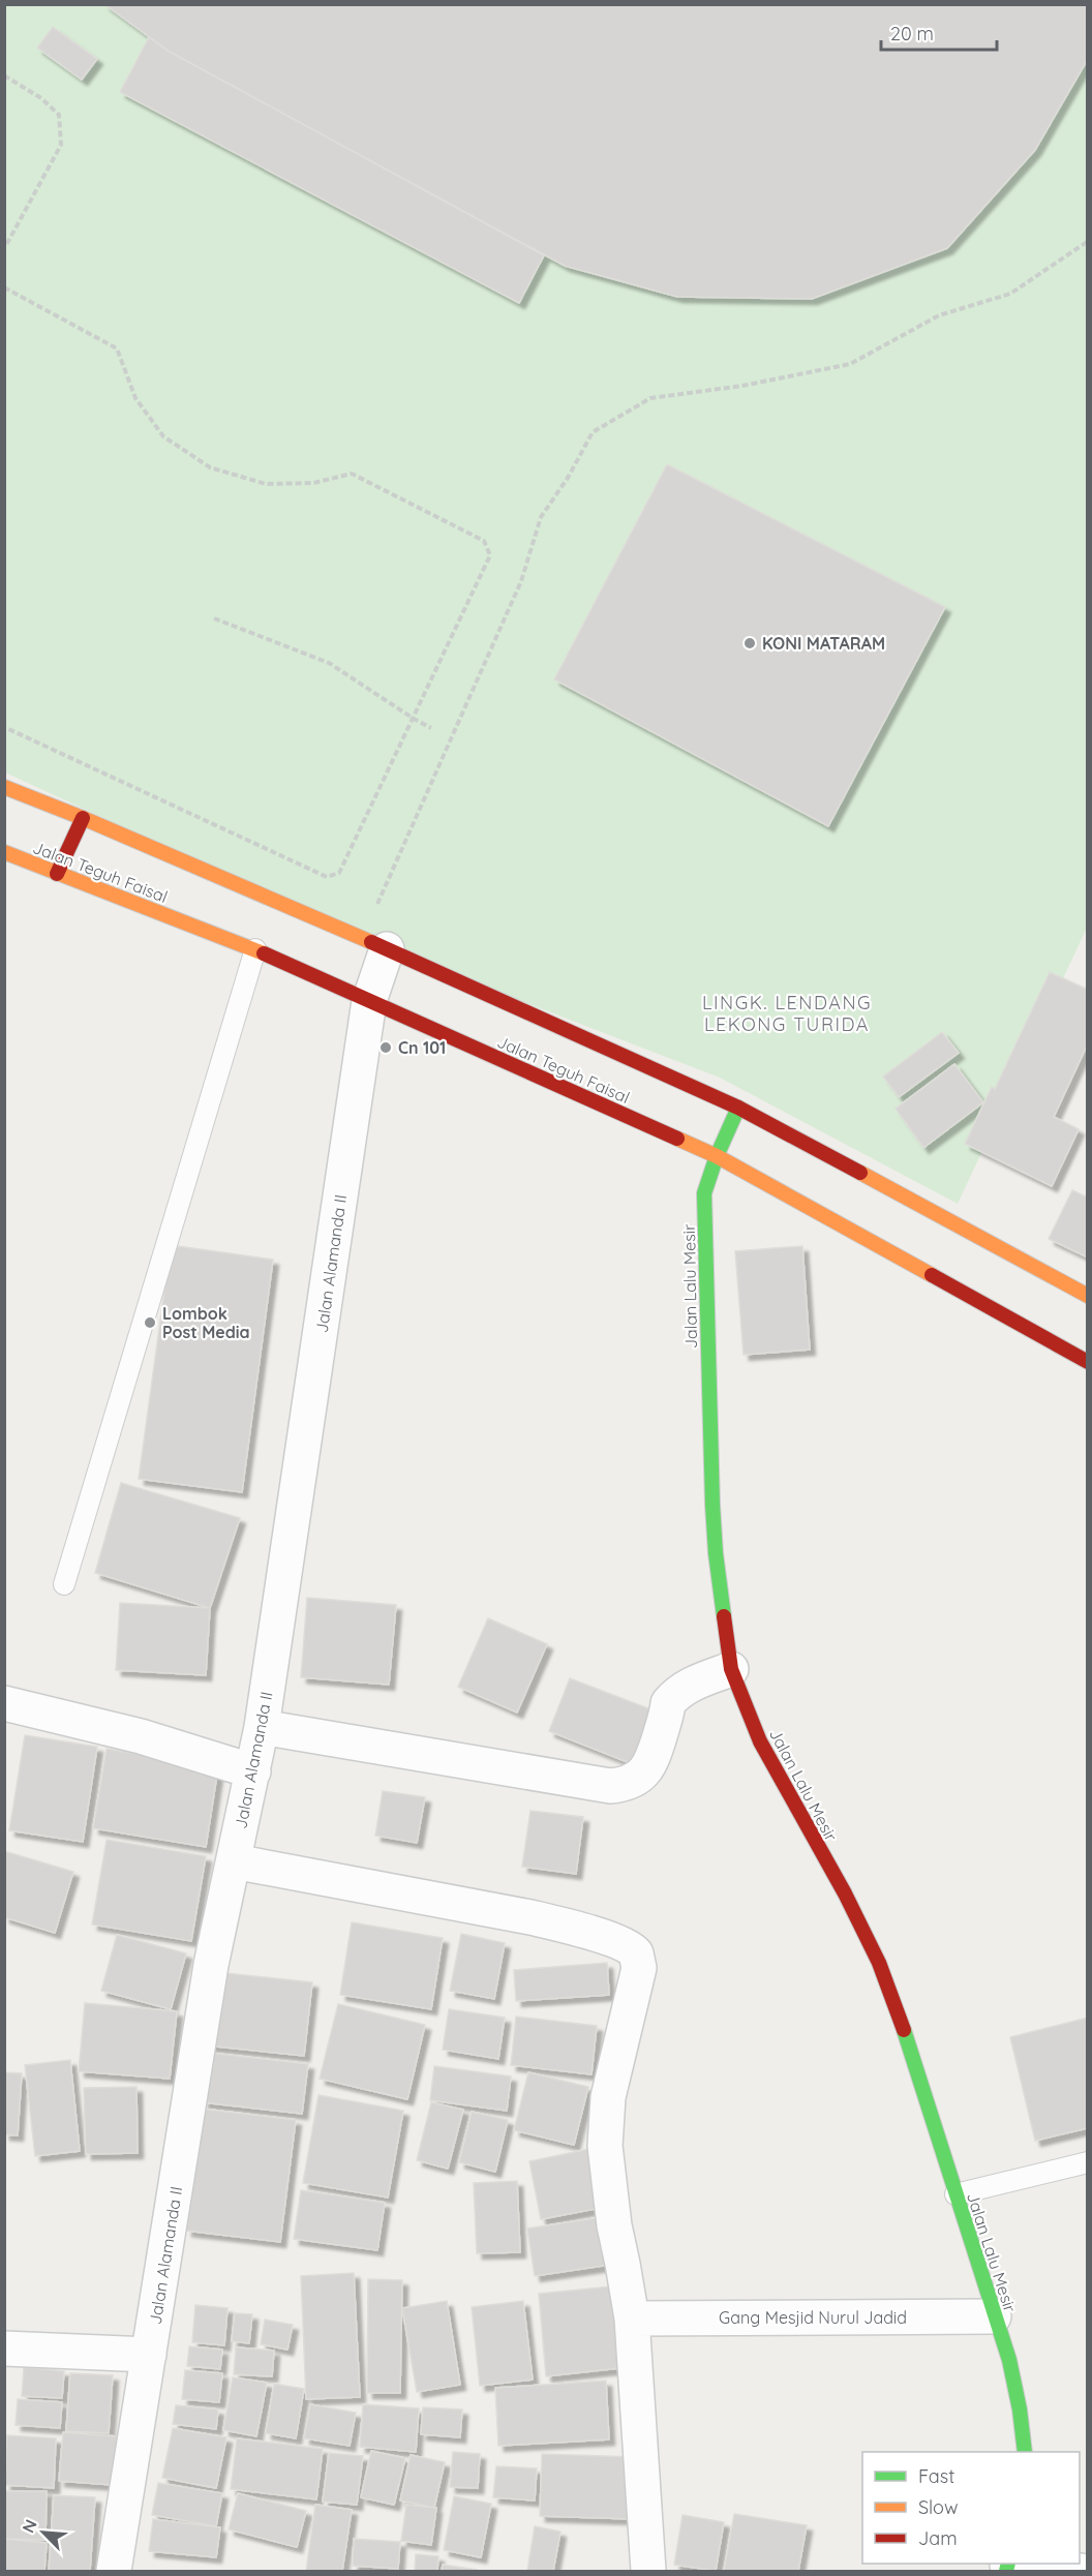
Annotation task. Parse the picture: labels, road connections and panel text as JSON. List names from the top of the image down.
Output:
{
  "streets": {
    "main road": ["Jalan Teguh Faisal", "Jalan Lalu Mesir"],
    "street": ["Jalan Alamanda II", "Gang Mesjid Nurul Jadid"]
  },
  "crossings": [
    ["Jalan Teguh Faisal", "Jalan Alamanda II"],
    ["Jalan Teguh Faisal", "Jalan Lalu Mesir"],
    ["Jalan Lalu Mesir", "Gang Mesjid Nurul Jadid"]
  ],
  "districts": ["LINGK. LENDANG LEKONG TURIDA"],
  "places": ["KONI MATARAM", "Cn 101", "Lombok Post Media"],
  "legend": ["Fast", "Slow", "Jam"],
  "scale_bar": "20 m",
  "north": "top left"
}
